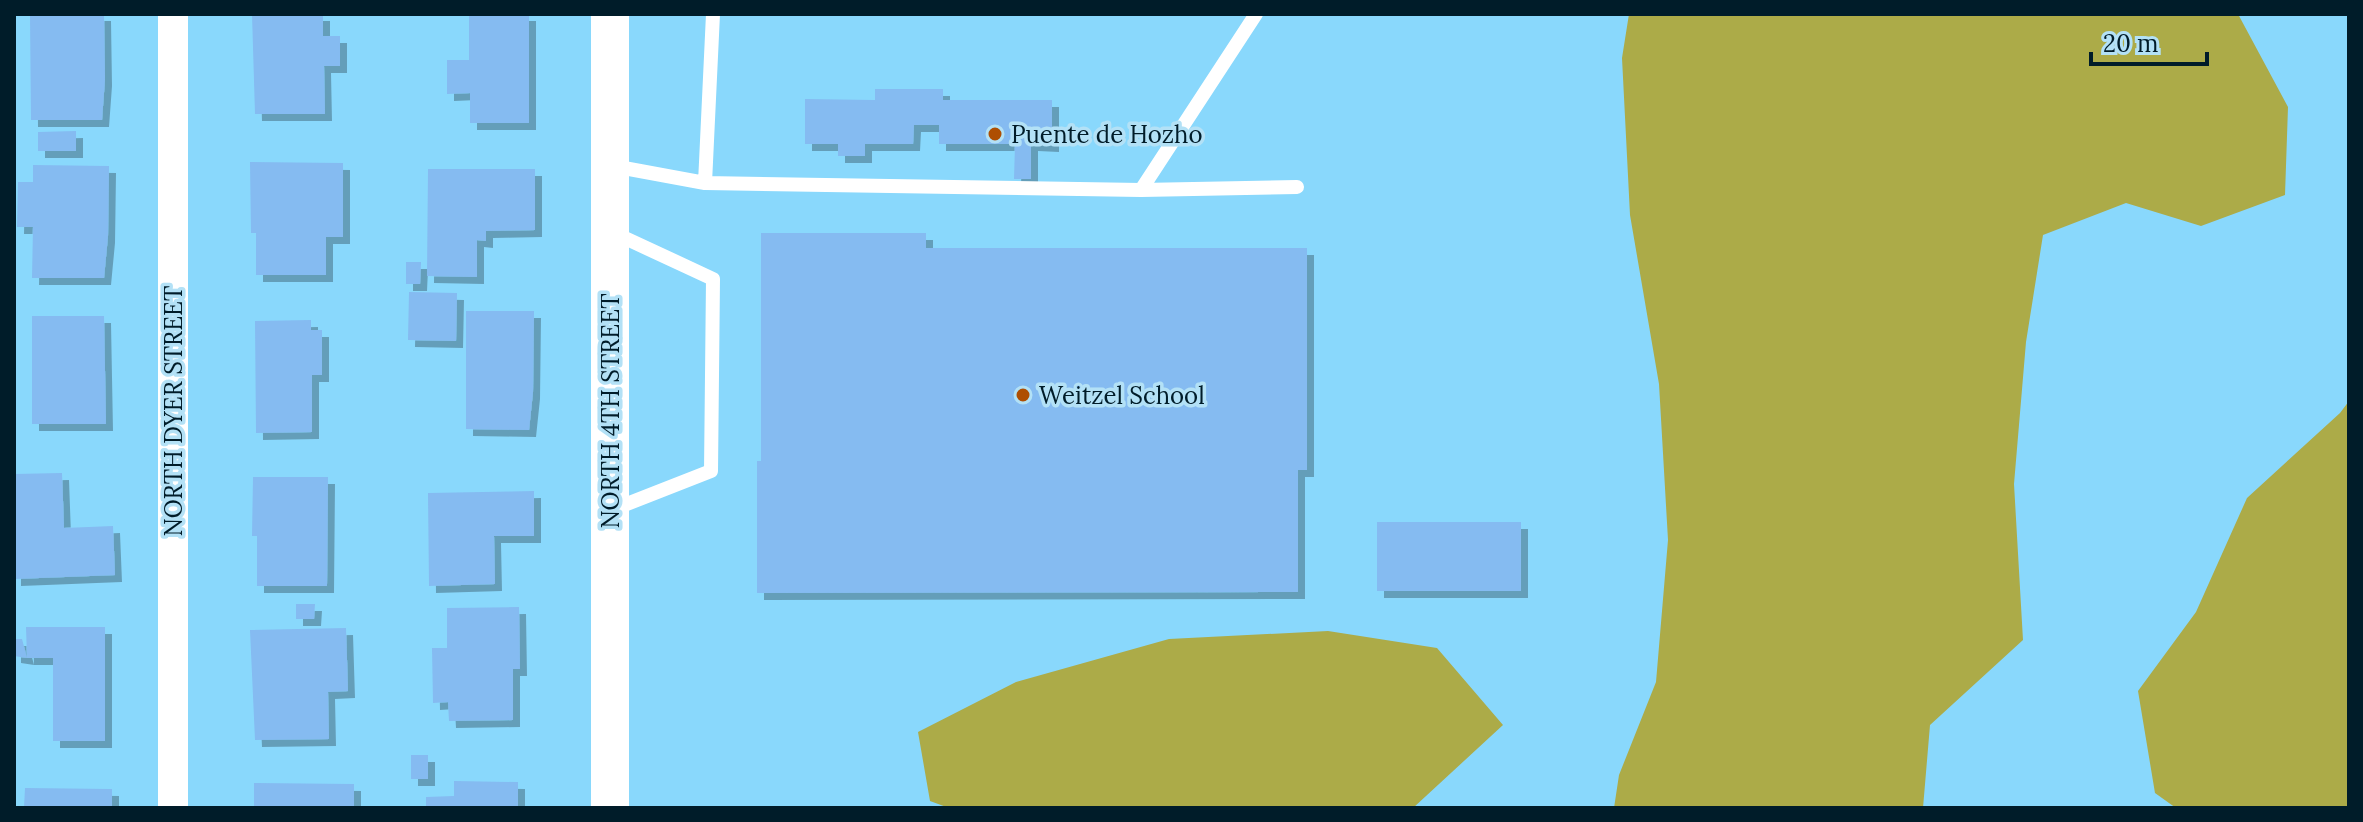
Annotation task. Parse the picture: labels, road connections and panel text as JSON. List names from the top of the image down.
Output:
{
  "streets": {
    "street": ["NORTH DYER STREET", "NORTH 4TH STREET"]
  },
  "places": ["Puente de Hozho", "Weitzel School"],
  "scale_bar": "20 m"
}
